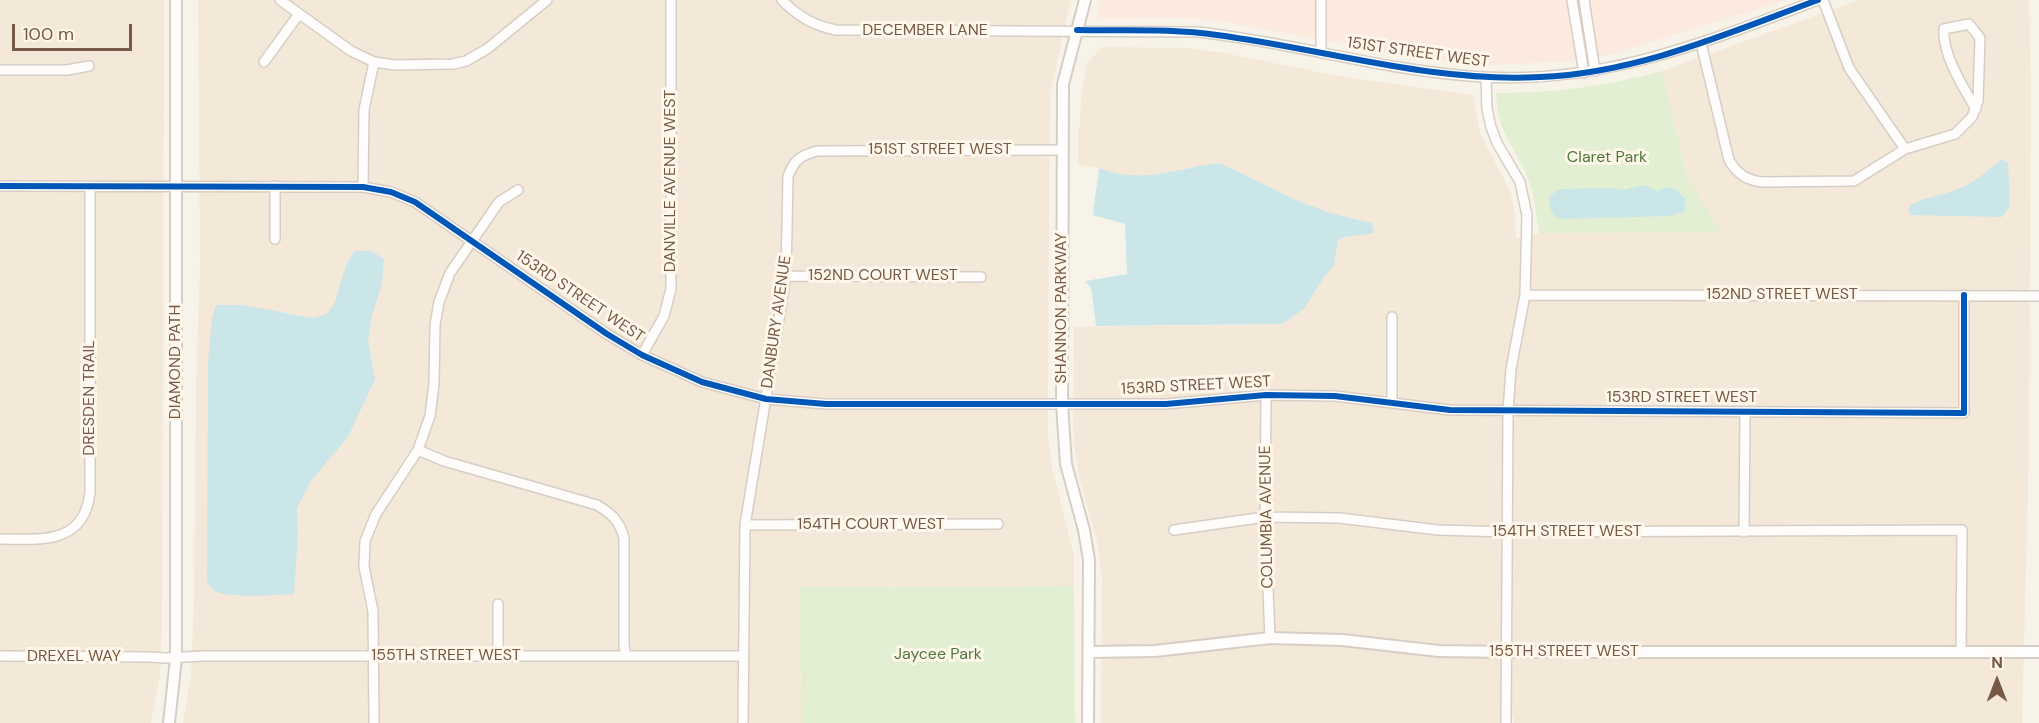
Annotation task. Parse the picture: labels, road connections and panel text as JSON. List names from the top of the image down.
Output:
{
  "streets": {
    "street": [
      "DECEMBER LANE",
      "151ST STREET WEST",
      "DANVILLE AVENUE WEST",
      "152ND COURT WEST",
      "152ND STREET WEST",
      "153RD STREET WEST",
      "SHANNON PARKWAY",
      "DANBURY AVENUE",
      "DIAMOND PATH",
      "DRESDEN TRAIL",
      "COLUMBIA AVENUE",
      "154TH COURT WEST",
      "154TH STREET WEST",
      "155TH STREET WEST",
      "DREXEL WAY"
    ]
  },
  "crossings": [
    ["DECEMBER LANE", "151ST STREET WEST"],
    ["DECEMBER LANE", "SHANNON PARKWAY"],
    ["151ST STREET WEST", "SHANNON PARKWAY"],
    ["151ST STREET WEST", "DANBURY AVENUE"],
    ["DANVILLE AVENUE WEST", "153RD STREET WEST"],
    ["152ND COURT WEST", "DANBURY AVENUE"],
    ["152ND STREET WEST", "153RD STREET WEST"],
    ["153RD STREET WEST", "SHANNON PARKWAY"],
    ["153RD STREET WEST", "DANBURY AVENUE"],
    ["153RD STREET WEST", "DIAMOND PATH"],
    ["153RD STREET WEST", "COLUMBIA AVENUE"],
    ["SHANNON PARKWAY", "155TH STREET WEST"],
    ["DANBURY AVENUE", "154TH COURT WEST"],
    ["DANBURY AVENUE", "155TH STREET WEST"],
    ["DIAMOND PATH", "155TH STREET WEST"],
    ["COLUMBIA AVENUE", "154TH STREET WEST"],
    ["COLUMBIA AVENUE", "155TH STREET WEST"],
    ["154TH STREET WEST", "155TH STREET WEST"],
    ["155TH STREET WEST", "DREXEL WAY"]
  ],
  "parks": ["Claret Park", "Jaycee Park"],
  "scale_bar": "100 m",
  "north": "top"
}
